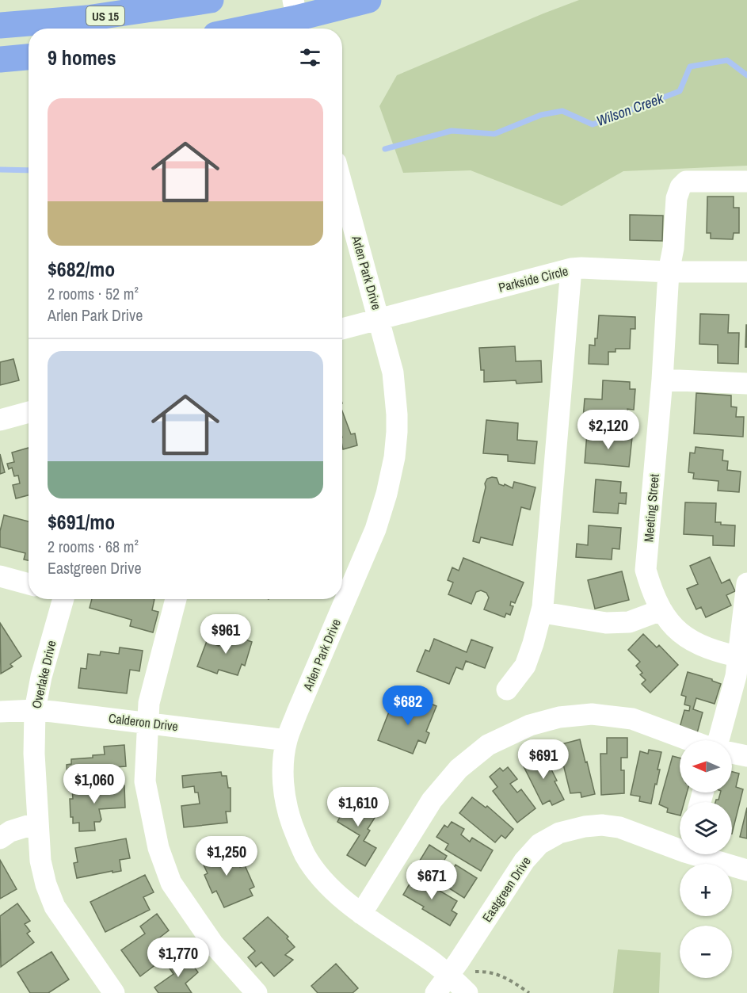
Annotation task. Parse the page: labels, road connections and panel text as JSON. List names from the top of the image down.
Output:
{
  "streets": {
    "highway": ["US 15"],
    "street": [
      "Arlen Park Drive",
      "Parkside Circle",
      "Meeting Street",
      "Overlake Drive",
      "Calderon Drive",
      "Eastgreen Drive"
    ]
  },
  "crossings": [
    ["Arlen Park Drive", "Parkside Circle"],
    ["Arlen Park Drive", "Calderon Drive"],
    ["Arlen Park Drive", "Eastgreen Drive"],
    ["Parkside Circle", "Meeting Street"],
    ["Overlake Drive", "Calderon Drive"]
  ],
  "water": ["Wilson Creek"],
  "north": "left",
  "page": {
    "heading": "9 homes",
    "list": [
      {
        "name": "$682/mo",
        "note": "2 rooms · 52 m² · Arlen Park Drive"
      },
      {
        "name": "$691/mo",
        "note": "2 rooms · 68 m² · Eastgreen Drive"
      }
    ],
    "price": [
      "$2,120",
      "$961",
      "$682",
      "$691",
      "$1,060",
      "$1,610",
      "$1,250",
      "$671",
      "$1,770"
    ],
    "map_buttons": ["+", "−"]
  }
}
